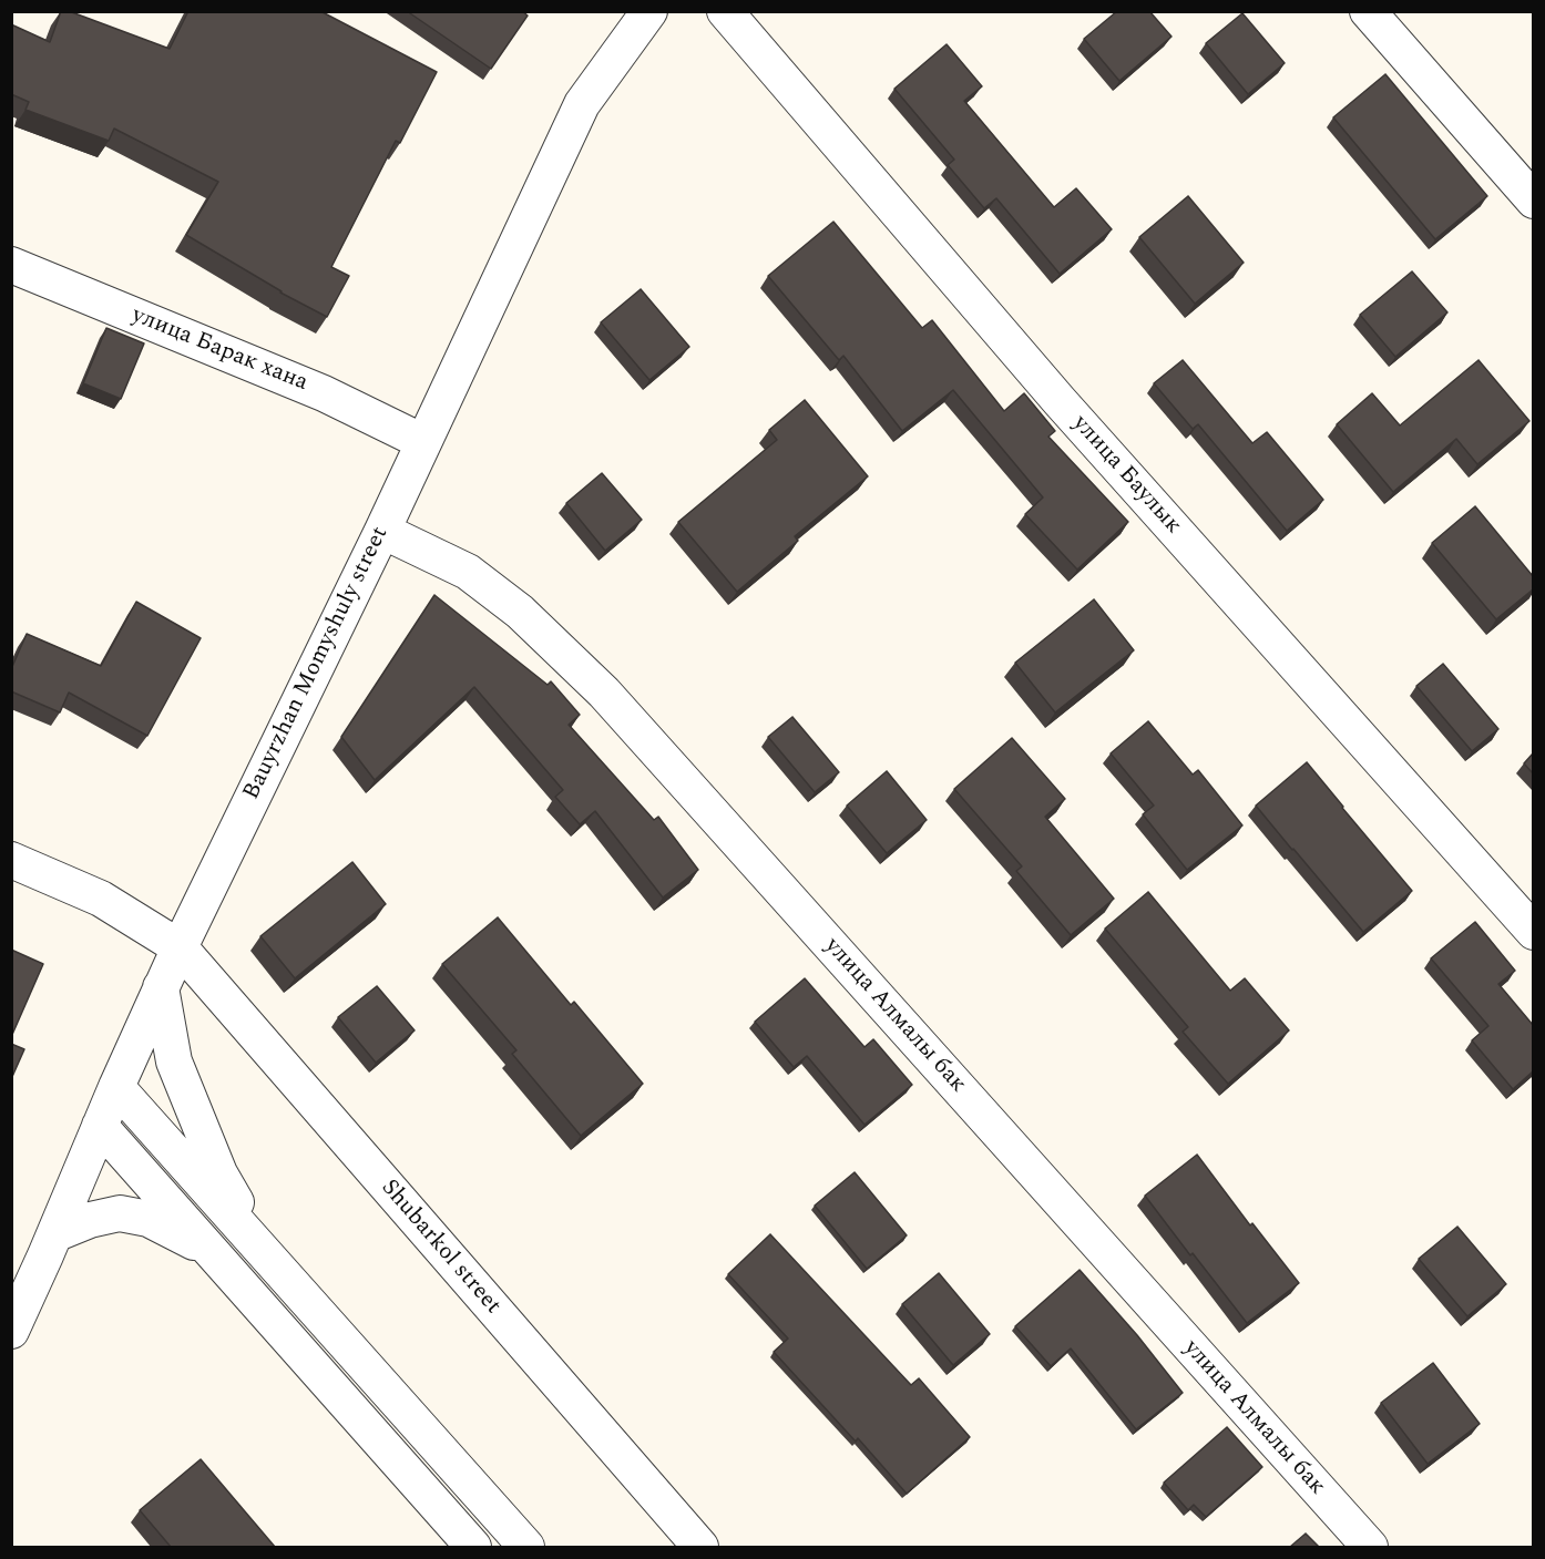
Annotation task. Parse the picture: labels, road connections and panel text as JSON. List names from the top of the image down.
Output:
{
  "streets": {
    "street": [
      "улица Барак хана",
      "улица Баулык",
      "Bauyrzhan Momyshuly street",
      "улица Алмалы бак",
      "Shubarkol street"
    ]
  },
  "crossings": [
    ["улица Барак хана", "Bauyrzhan Momyshuly street"],
    ["Bauyrzhan Momyshuly street", "улица Алмалы бак"],
    ["Bauyrzhan Momyshuly street", "Shubarkol street"]
  ]
}
